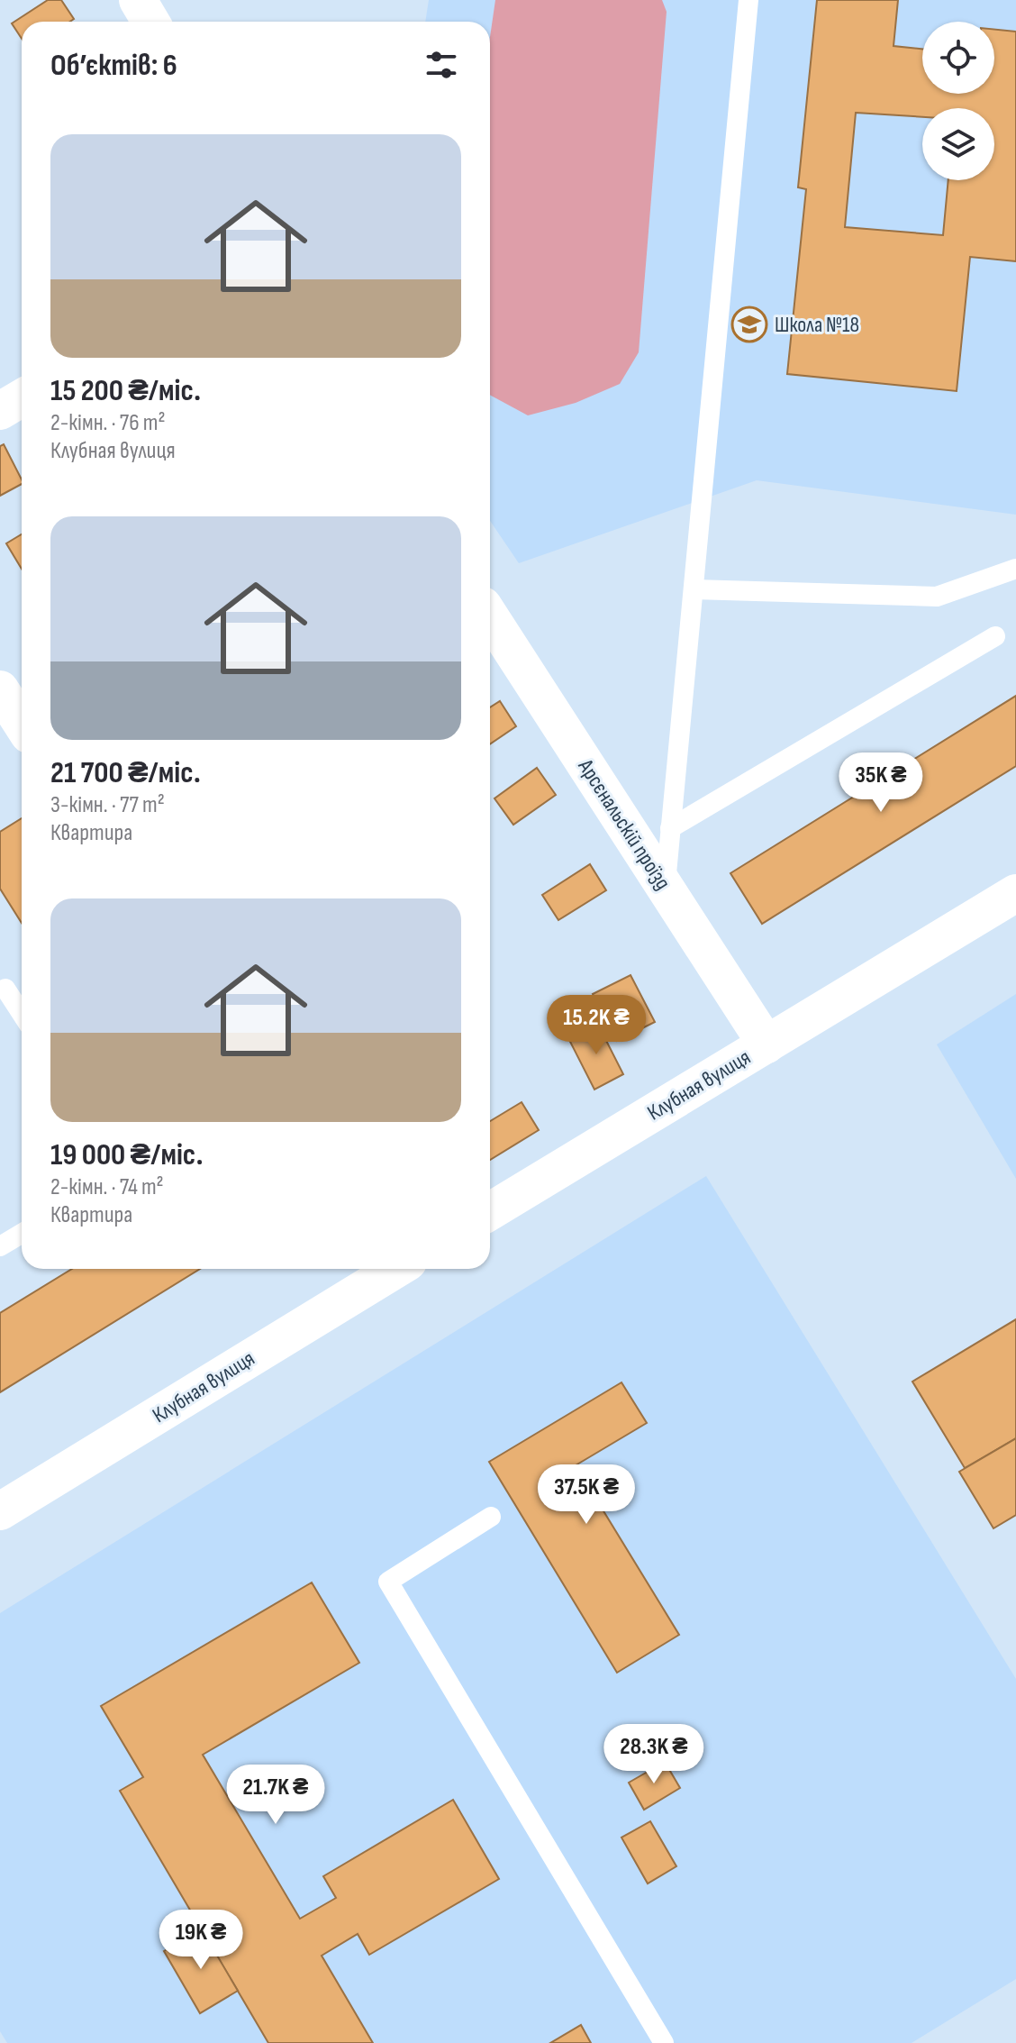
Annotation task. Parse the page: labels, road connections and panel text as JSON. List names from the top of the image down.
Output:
{
  "streets": {
    "street": ["Арсєнальскій проїзд", "Клубная вулиця"]
  },
  "crossings": [
    ["Арсєнальскій проїзд", "Клубная вулиця"]
  ],
  "places": {
    "school or university": ["Школа №18"]
  },
  "page": {
    "heading": "Об’єктів: 6",
    "list": [
      {
        "name": "15 200 ₴/міс.",
        "note": "2-кімн. · 76 m² · Клубная вулиця"
      },
      {
        "name": "21 700 ₴/міс.",
        "note": "3-кімн. · 77 m² · Квартира"
      },
      {
        "name": "19 000 ₴/міс.",
        "note": "2-кімн. · 74 m² · Квартира"
      }
    ],
    "price": [
      "35K ₴",
      "15.2K ₴",
      "37.5K ₴",
      "28.3K ₴",
      "21.7K ₴",
      "19K ₴"
    ]
  }
}
